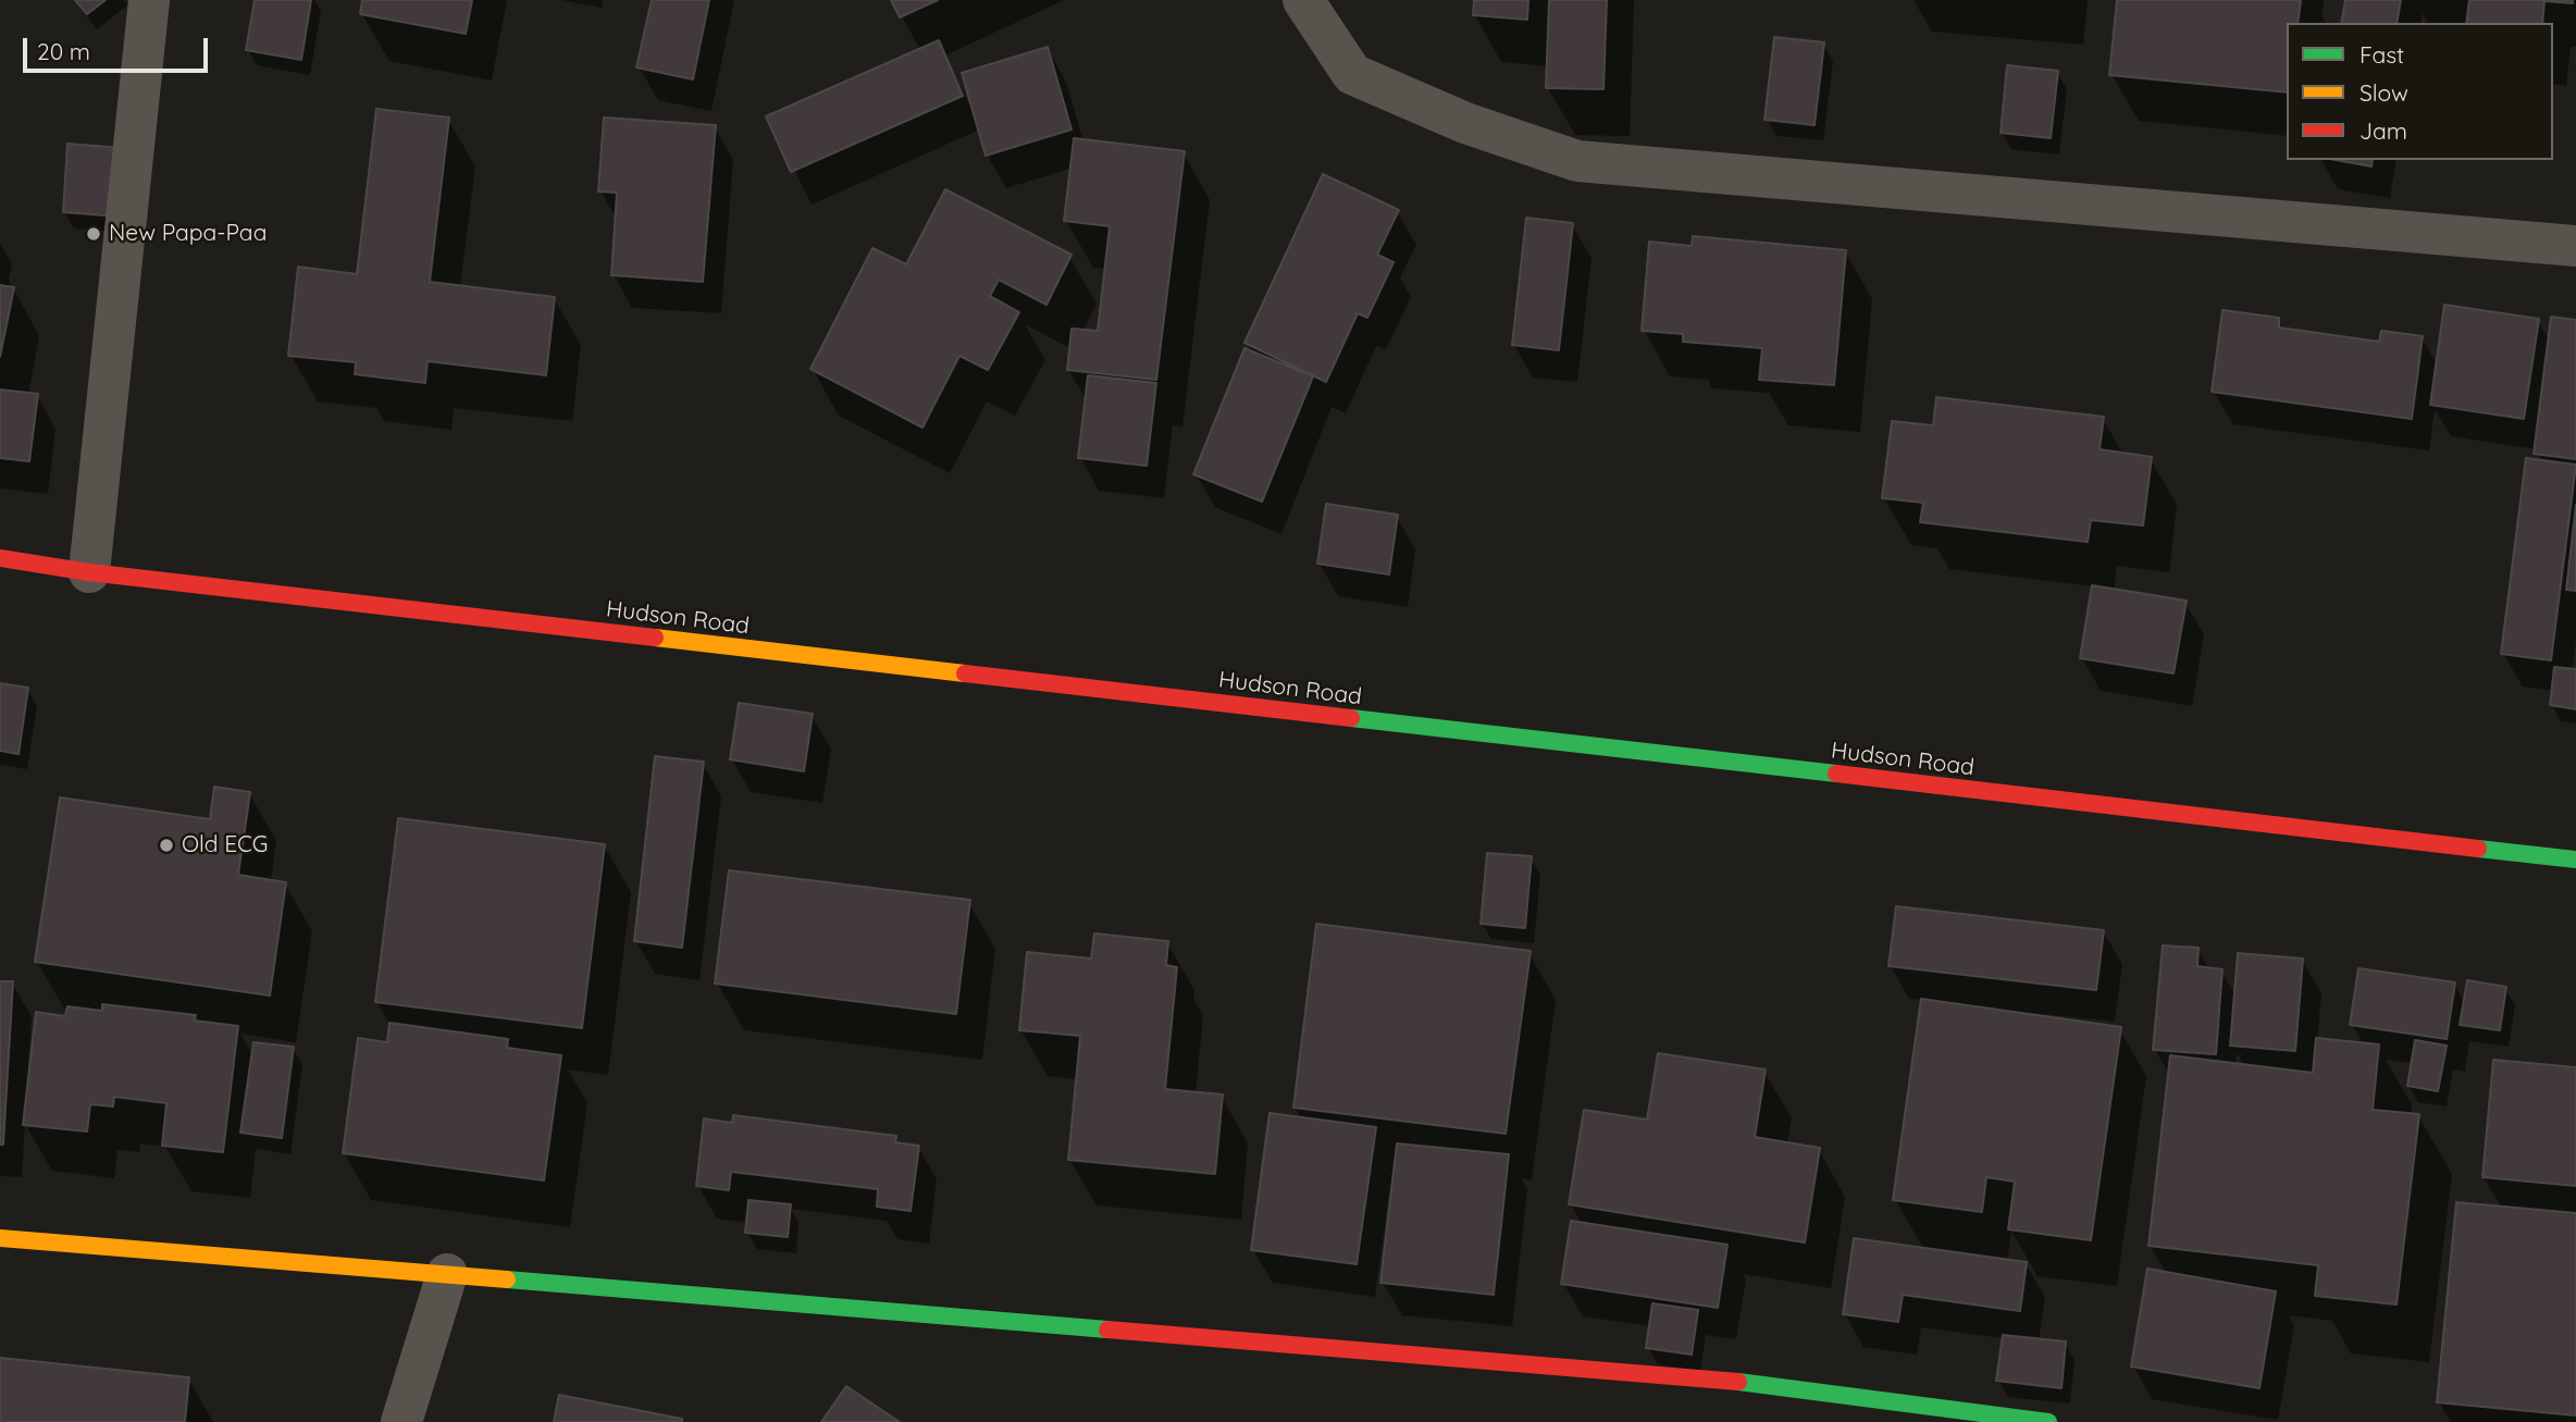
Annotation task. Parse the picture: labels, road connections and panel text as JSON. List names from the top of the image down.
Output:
{
  "streets": {
    "street": ["Hudson Road"]
  },
  "places": ["New Papa-Paa", "Old ECG"],
  "legend": ["Fast", "Slow", "Jam"],
  "scale_bar": "20 m"
}
